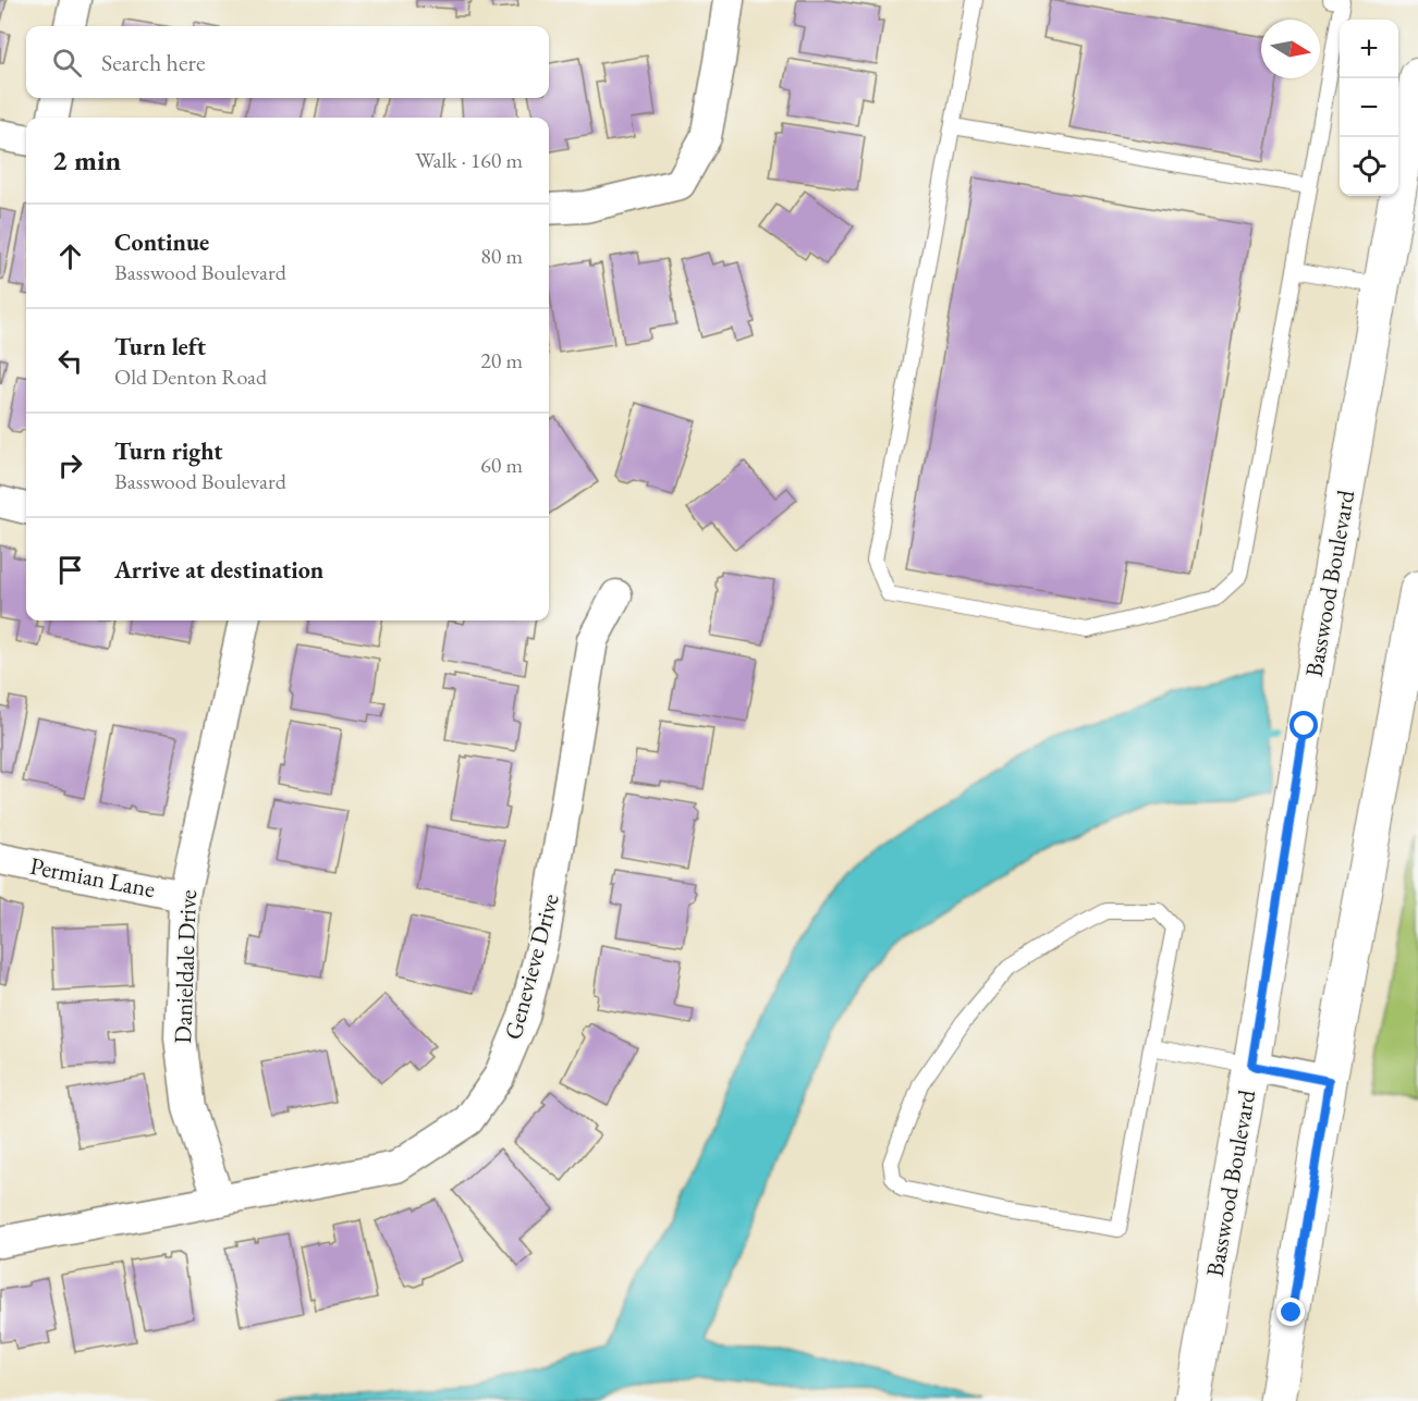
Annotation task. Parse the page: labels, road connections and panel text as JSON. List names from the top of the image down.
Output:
{
  "streets": {
    "main road": ["Basswood Boulevard"],
    "street": ["Permian Lane", "Danieldale Drive", "Genevieve Drive"]
  },
  "crossings": [
    ["Permian Lane", "Danieldale Drive"],
    ["Danieldale Drive", "Genevieve Drive"]
  ],
  "north": "right",
  "page": {
    "map_buttons": ["+", "−"],
    "search": "Search here",
    "heading": ["2 min", "Walk · 160 m"],
    "list": [
      ["Continue", "Basswood Boulevard", "80 m"],
      ["Turn left", "Old Denton Road", "20 m"],
      ["Turn right", "Basswood Boulevard", "60 m"],
      "Arrive at destination"
    ]
  }
}
